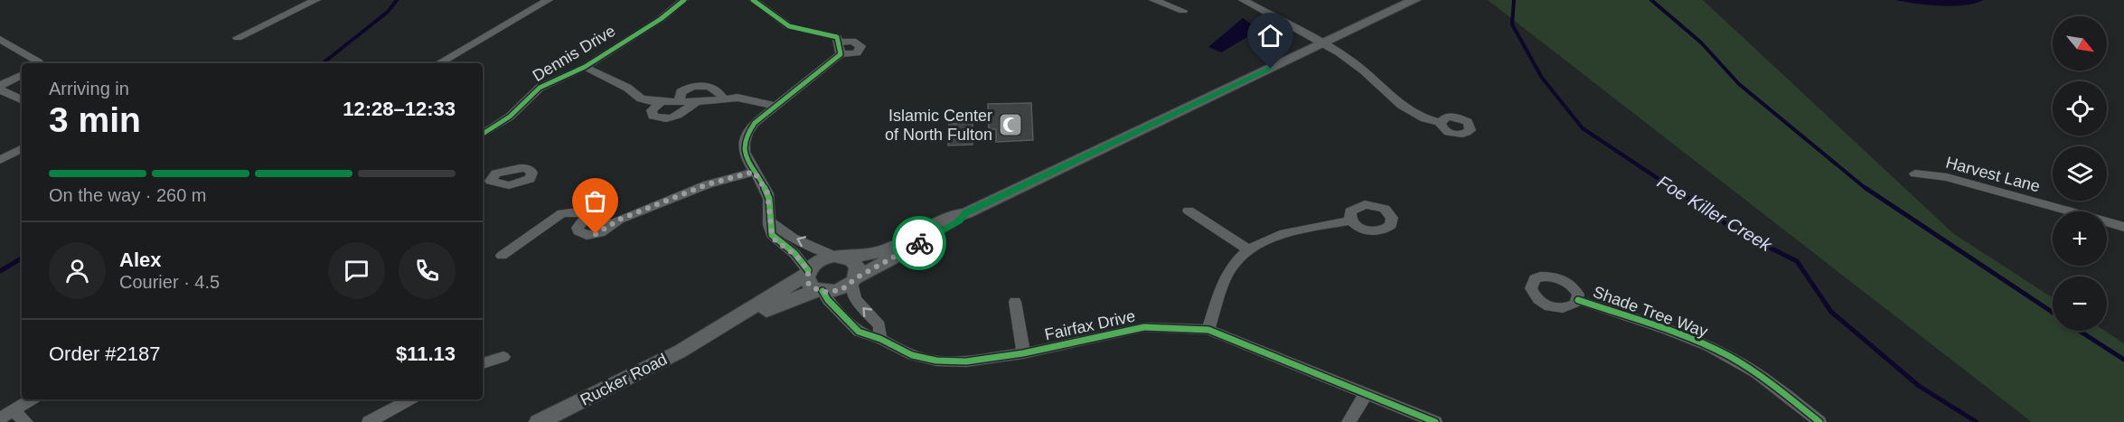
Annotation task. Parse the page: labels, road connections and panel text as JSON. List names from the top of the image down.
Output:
{
  "streets": {
    "main road": ["Rucker Road"],
    "street": [
      "Dennis Drive",
      "Harvest Lane",
      "Shade Tree Way",
      "Fairfax Drive"
    ]
  },
  "crossings": [
    ["Fairfax Drive", "Rucker Road"]
  ],
  "water": ["Foe Killer Creek"],
  "places": {
    "mosque": ["Islamic Center of North Fulton"]
  },
  "north": "bottom right",
  "page": {
    "map_buttons": ["+", "−"],
    "heading": ["3 min", "Arriving in", "12:28–12:33"],
    "panel": [
      "Alex",
      "Courier · 4.5",
      "Order #2187",
      "$11.13"
    ],
    "bar": "On the way · 260 m"
  }
}
